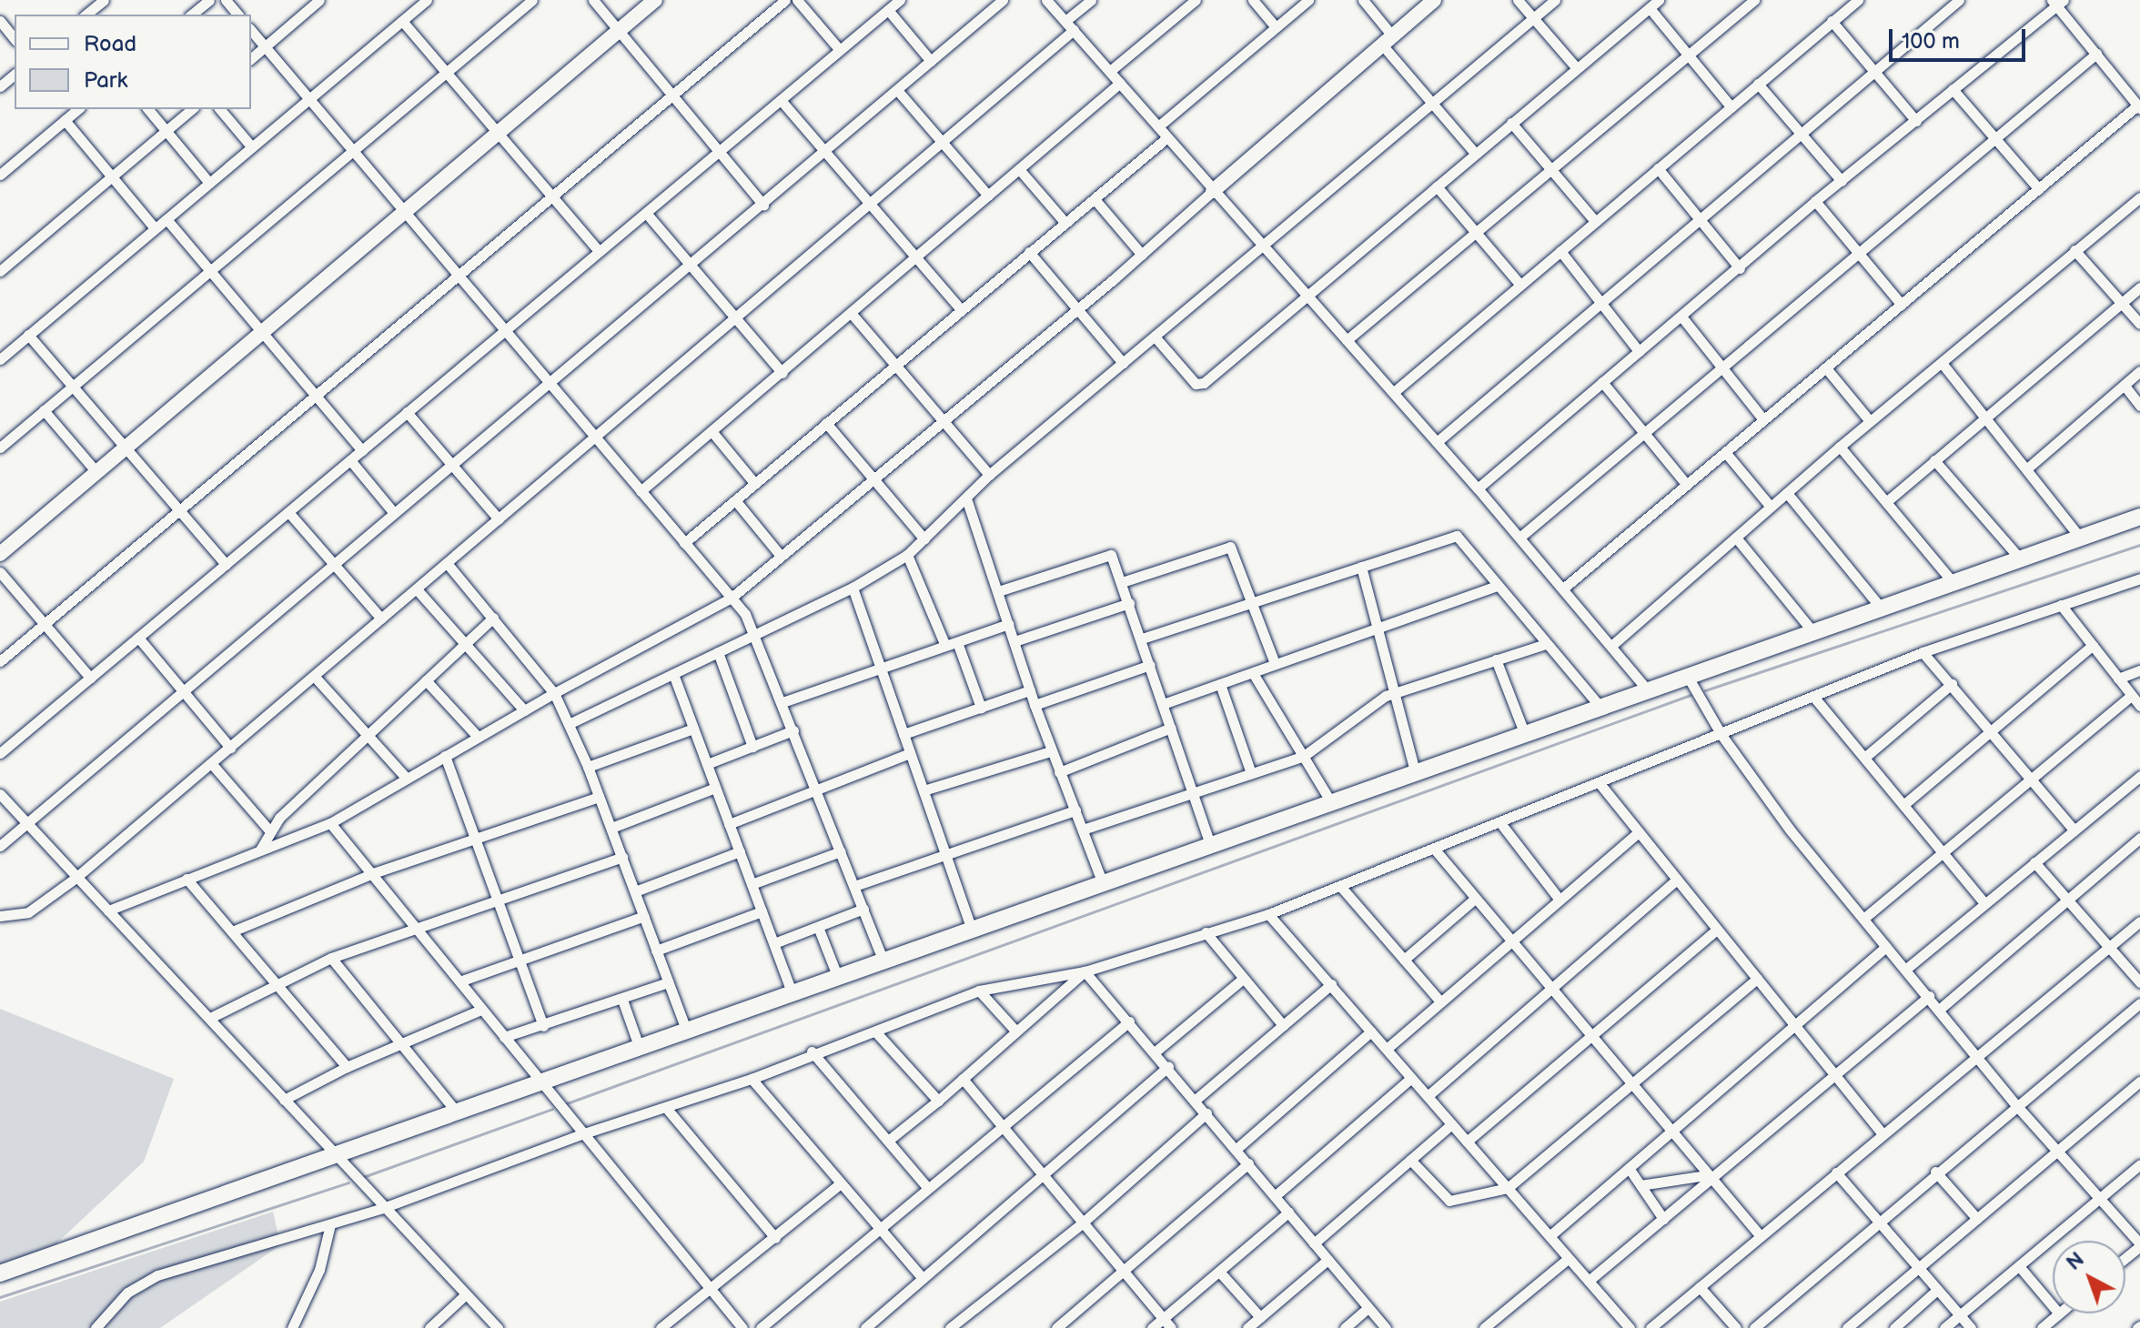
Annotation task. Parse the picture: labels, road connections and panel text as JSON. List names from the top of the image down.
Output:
{
  "legend": ["Road", "Park"],
  "scale_bar": "100 m",
  "north": "top left"
}
